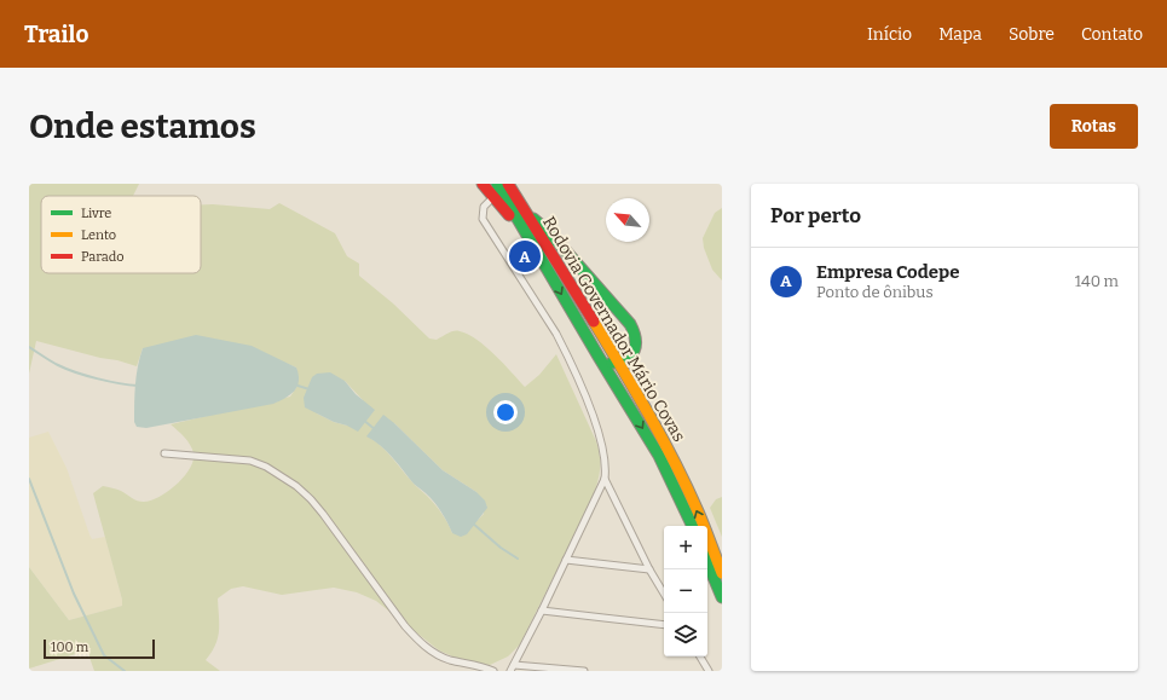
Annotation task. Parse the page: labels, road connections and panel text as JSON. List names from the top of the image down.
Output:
{
  "streets": {
    "highway": ["Rodovia Governador Mário Covas"]
  },
  "legend": ["Livre", "Lento", "Parado"],
  "scale_bar": "100 m",
  "north": "top left",
  "page": {
    "header": "Trailo",
    "nav": [
      "Início",
      "Mapa",
      "Sobre",
      "Contato"
    ],
    "buttons": "Rotas",
    "title": "Onde estamos",
    "heading": "Por perto",
    "pins": "A",
    "list": [
      {
        "mark": "A",
        "name": "Empresa Codepe",
        "note": "Ponto de ônibus",
        "value": "140 m"
      }
    ],
    "map_buttons": ["+", "−"],
    "scale": "100 m"
  }
}
